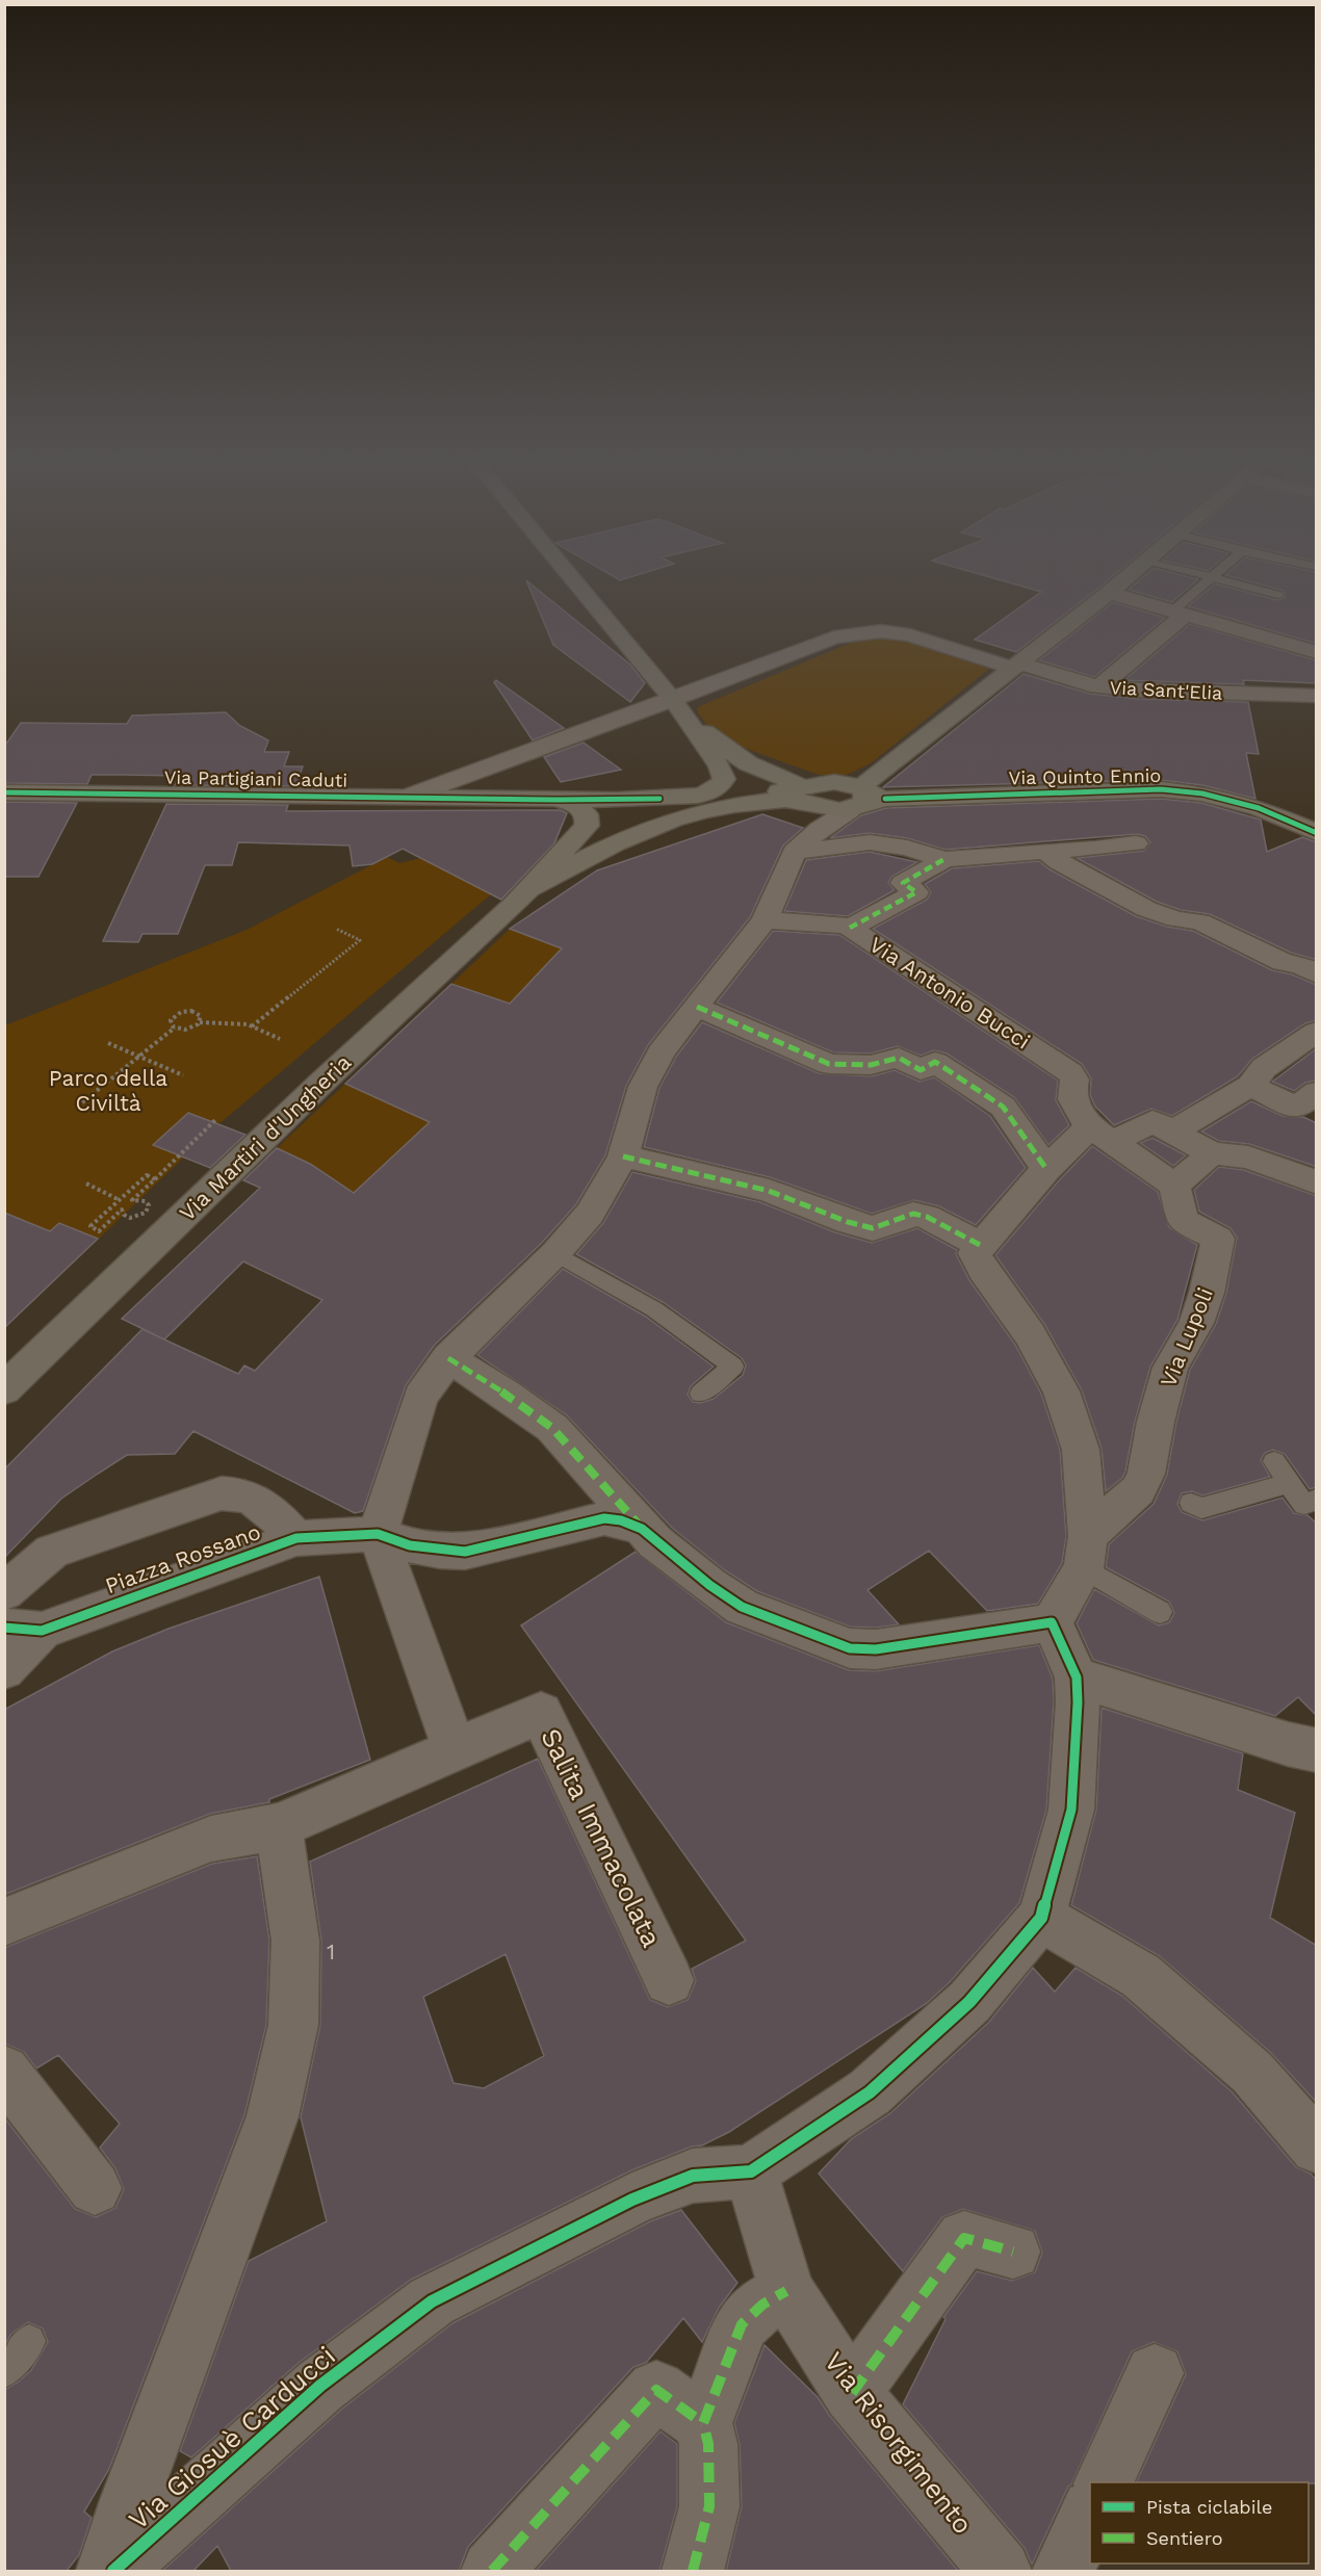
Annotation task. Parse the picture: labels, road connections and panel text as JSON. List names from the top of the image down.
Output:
{
  "streets": {
    "street": [
      "Via Sant'Elia",
      "Via Quinto Ennio",
      "Via Partigiani Caduti",
      "Via Antonio Bucci",
      "Via Martiri d'Ungheria",
      "Via Lupoli",
      "Piazza Rossano",
      "Salita Immacolata",
      "Via Giosuè Carducci",
      "Via Risorgimento"
    ]
  },
  "crossings": [
    ["Via Sant'Elia", "Via Partigiani Caduti"],
    ["Via Quinto Ennio", "Via Martiri d'Ungheria"],
    ["Via Giosuè Carducci", "Via Risorgimento"]
  ],
  "parks": ["Parco della Civiltà"],
  "house_numbers": ["1"],
  "legend": ["Pista ciclabile", "Sentiero"]
}
